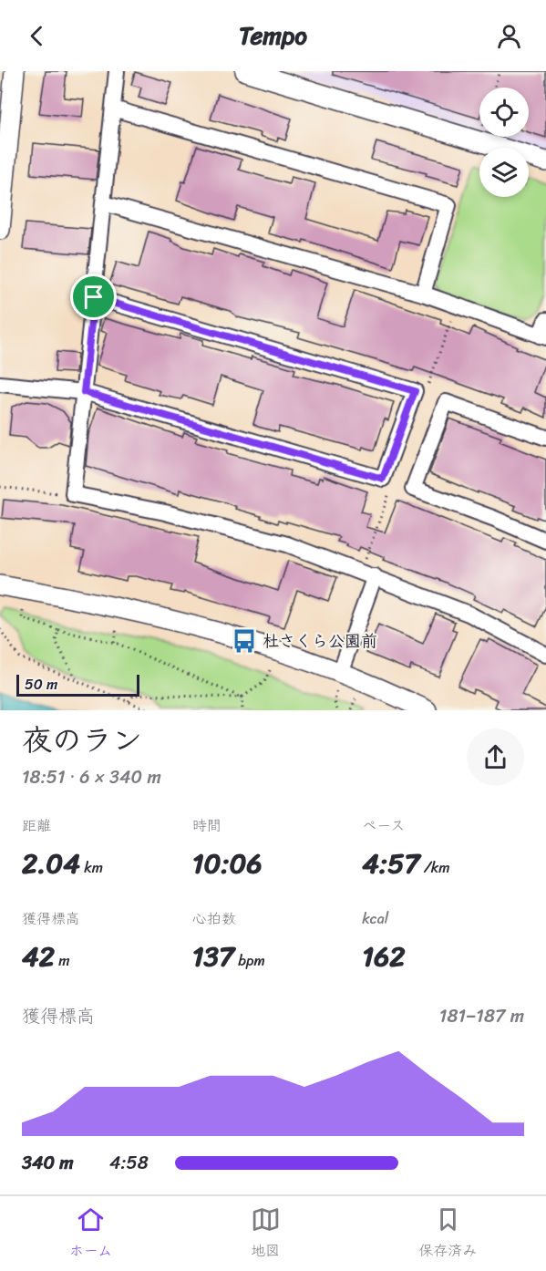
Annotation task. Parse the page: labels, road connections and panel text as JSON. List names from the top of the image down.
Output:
{
  "places": {
    "bus stop": ["杜さくら公園前"]
  },
  "scale_bar": "50 m",
  "page": {
    "header": "Tempo",
    "scale": "50 m",
    "heading": ["夜のラン", "18:51 · 6 × 340 m"],
    "stats": [
      ["距離", "2.04 km"],
      ["時間", "10:06"],
      ["ペース", "4:57 /km"],
      ["獲得標高", "42 m"],
      ["心拍数", "137 bpm"],
      ["kcal", "162"]
    ],
    "chart": ["獲得標高", "181–187 m"],
    "list": [
      {
        "name": "340 m",
        "note": "4:58"
      }
    ],
    "tabs": ["ホーム", "地図", "保存済み"]
  }
}
